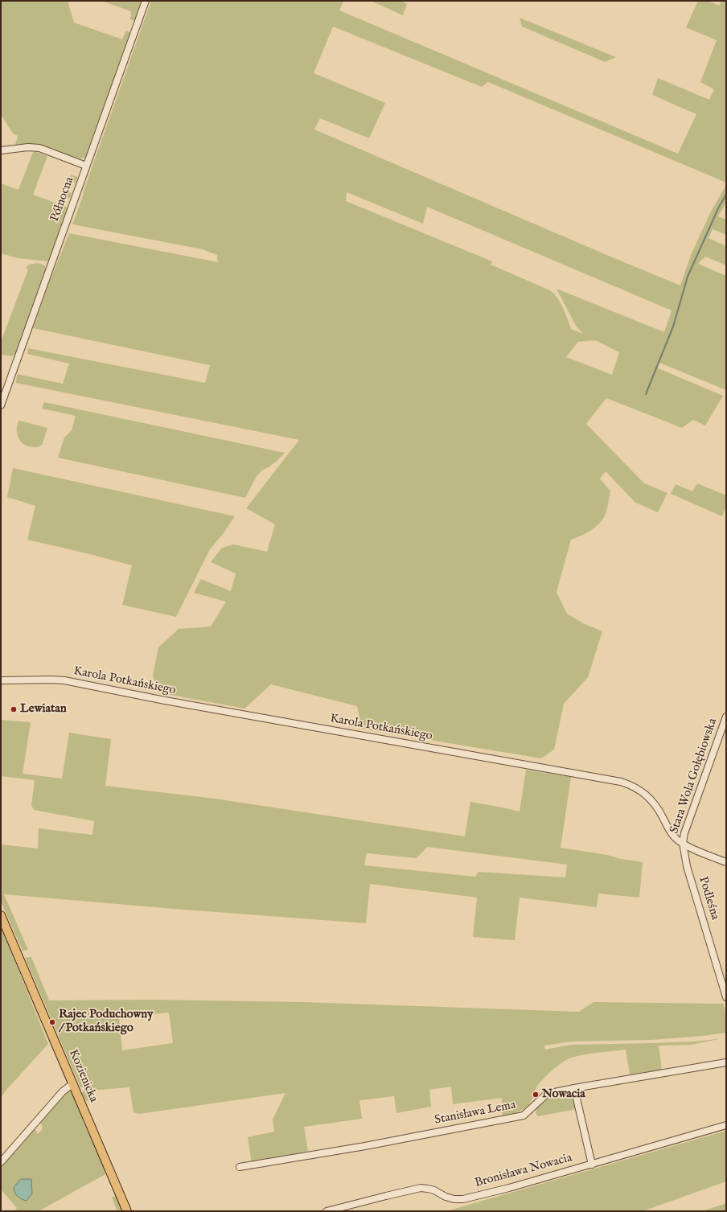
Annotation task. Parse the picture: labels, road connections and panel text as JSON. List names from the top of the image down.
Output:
{
  "streets": {
    "main road": ["Kozienicka"],
    "street": [
      "Północna",
      "Karola Potkańskiego",
      "Stara Wola Gołębiowska",
      "Podleśna",
      "Stanisława Lema",
      "Bronisława Nowacia"
    ]
  },
  "crossings": [
    ["Karola Potkańskiego", "Stara Wola Gołębiowska"],
    ["Karola Potkańskiego", "Podleśna"],
    ["Stara Wola Gołębiowska", "Podleśna"]
  ],
  "places": ["Lewiatan", "Rajec Poduchowny / Potkańskiego", "Nowacia"]
}
